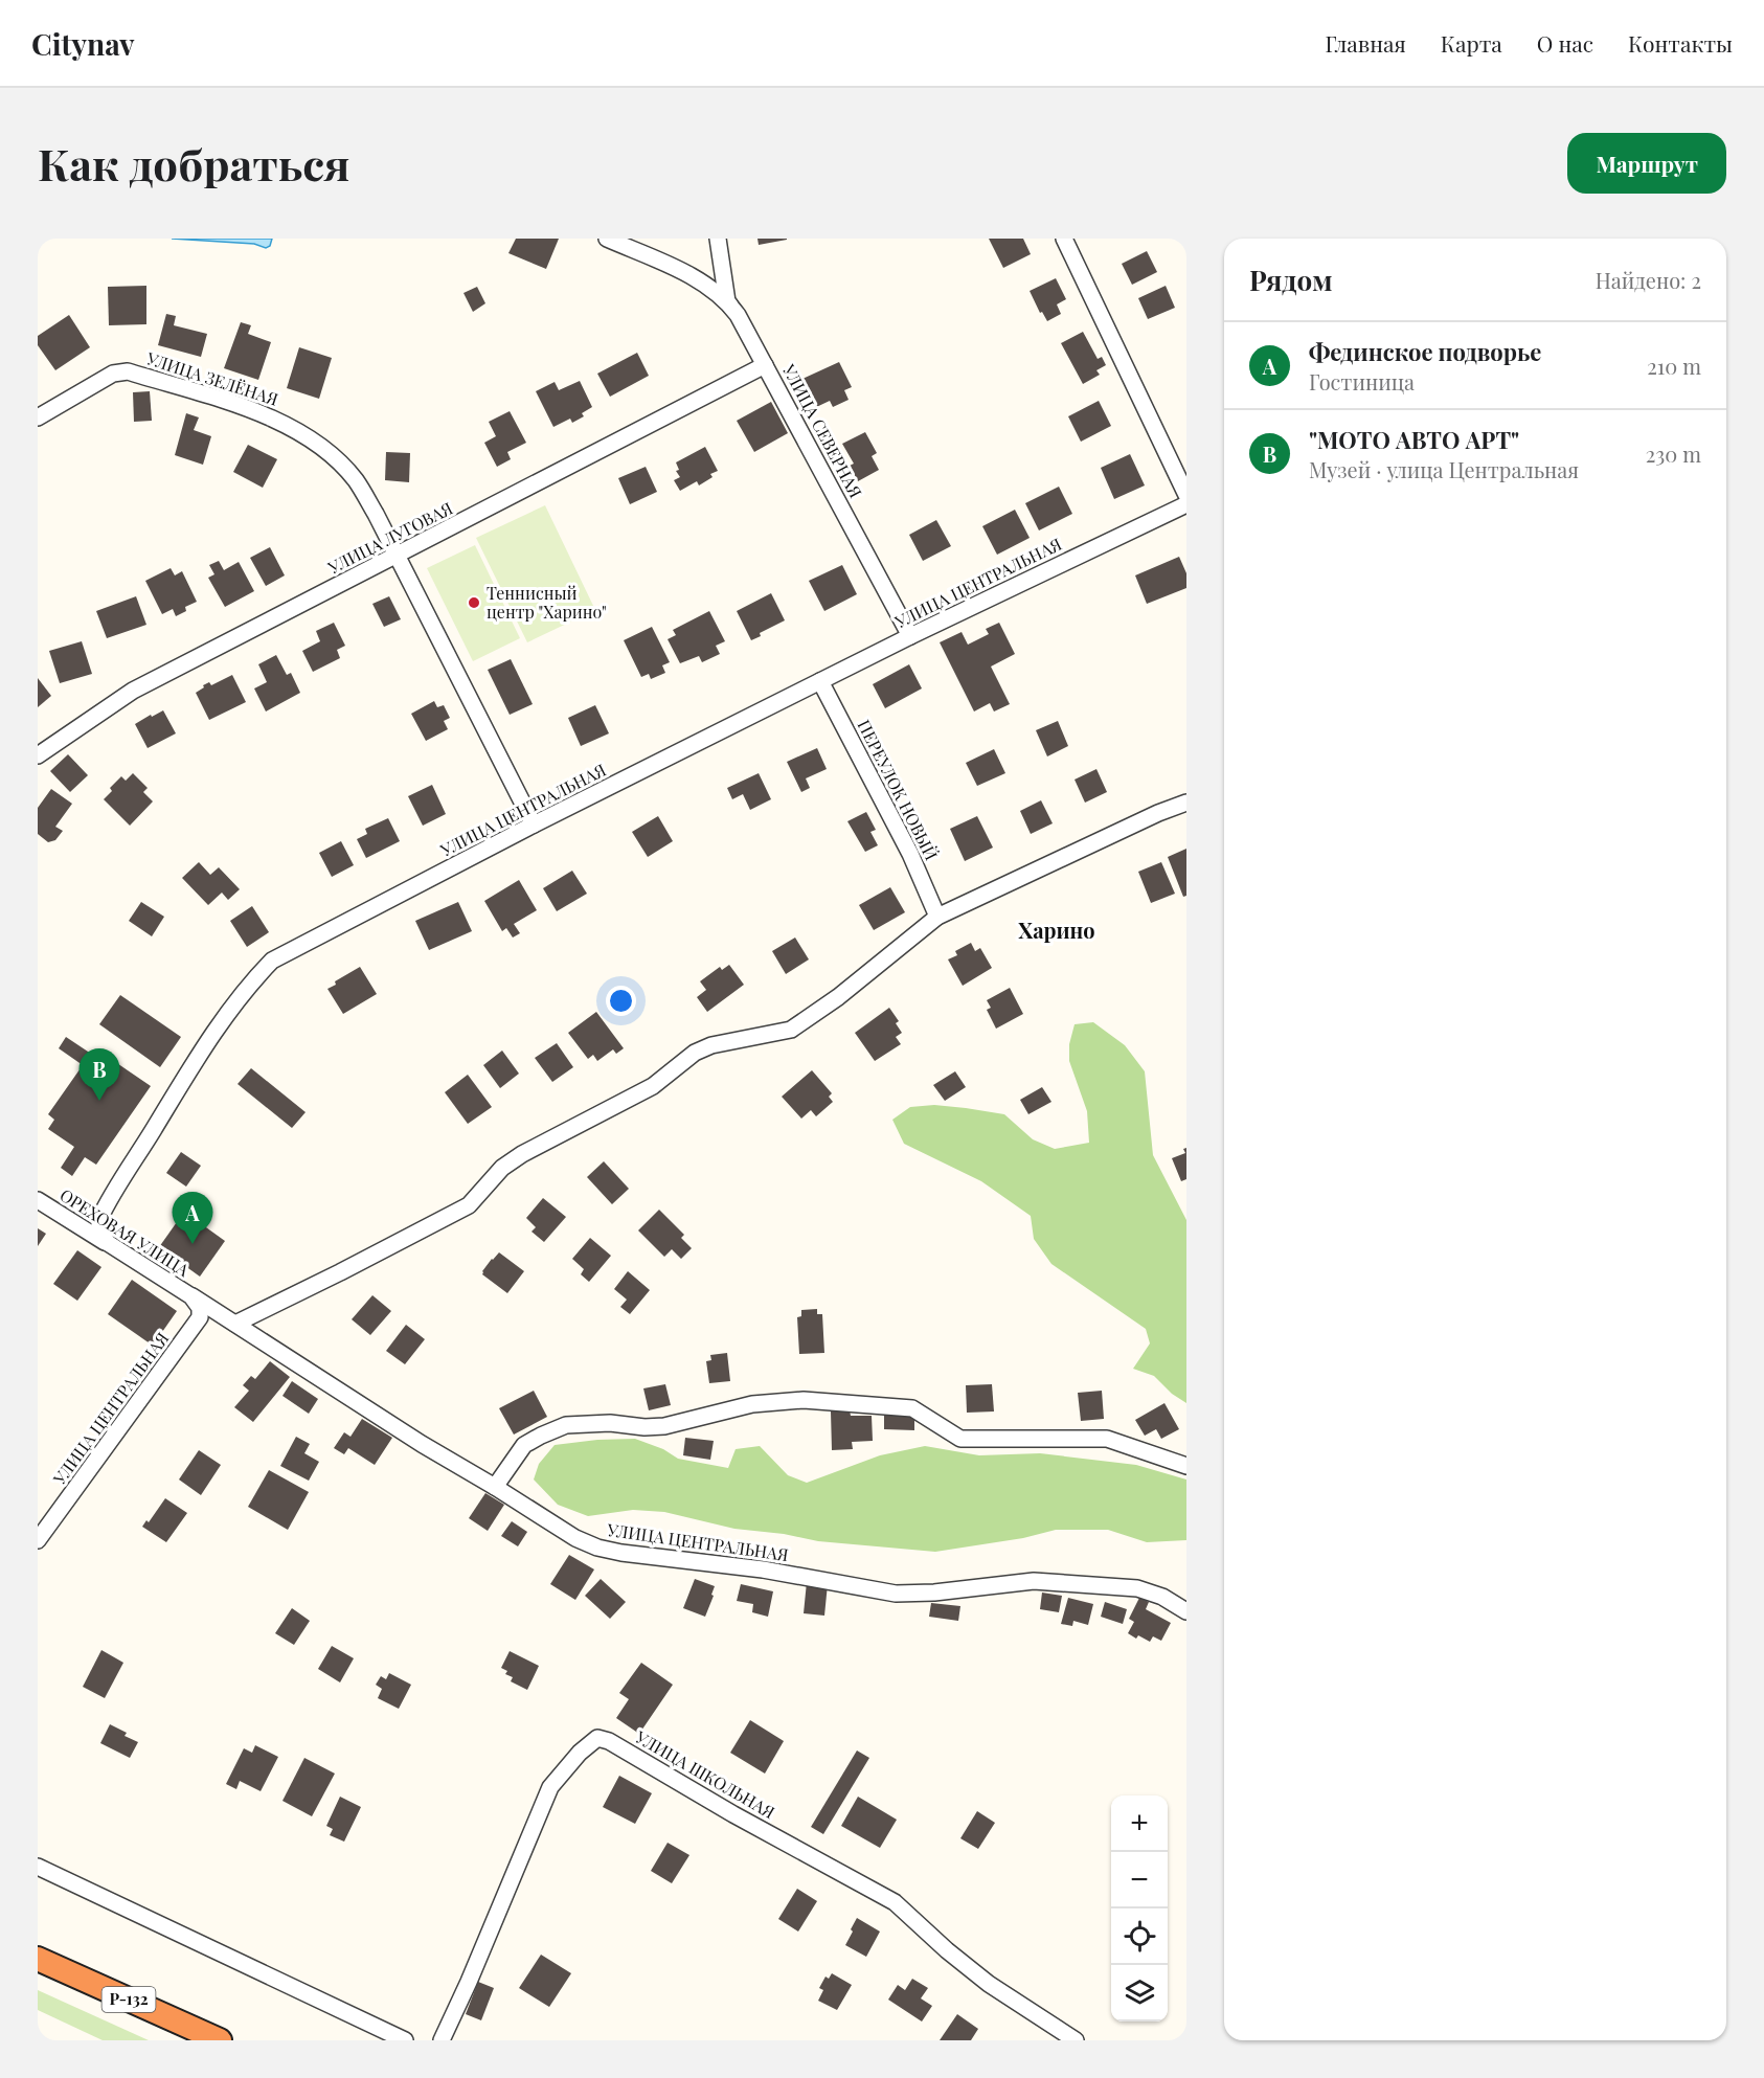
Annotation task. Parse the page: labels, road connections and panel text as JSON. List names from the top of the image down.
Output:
{
  "streets": {
    "highway": ["Р-132"],
    "street": [
      "УЛИЦА ЗЕЛЁНАЯ",
      "УЛИЦА СЕВЕРНАЯ",
      "УЛИЦА ЛУГОВАЯ",
      "УЛИЦА ЦЕНТРАЛЬНАЯ",
      "ПЕРЕУЛОК НОВЫЙ",
      "ОРЕХОВАЯ УЛИЦА",
      "УЛИЦА ШКОЛЬНАЯ"
    ]
  },
  "crossings": [
    ["УЛИЦА ЗЕЛЁНАЯ", "УЛИЦА ЛУГОВАЯ"],
    ["УЛИЦА ЗЕЛЁНАЯ", "УЛИЦА ЦЕНТРАЛЬНАЯ"],
    ["УЛИЦА СЕВЕРНАЯ", "УЛИЦА ЛУГОВАЯ"],
    ["УЛИЦА СЕВЕРНАЯ", "УЛИЦА ЦЕНТРАЛЬНАЯ"],
    ["УЛИЦА ЦЕНТРАЛЬНАЯ", "ПЕРЕУЛОК НОВЫЙ"],
    ["УЛИЦА ЦЕНТРАЛЬНАЯ", "ОРЕХОВАЯ УЛИЦА"]
  ],
  "districts": ["Харино"],
  "places": ["Теннисный центр \"Харино\""],
  "page": {
    "header": "Citynav",
    "nav": [
      "Главная",
      "Карта",
      "О нас",
      "Контакты"
    ],
    "buttons": "Маршрут",
    "title": "Как добраться",
    "heading": ["Рядом", "Найдено: 2"],
    "list": [
      {
        "mark": "A",
        "name": "Фединское подворье",
        "note": "Гостиница",
        "value": "210 m"
      },
      {
        "mark": "B",
        "name": "\"МОТО АВТО АРТ\"",
        "note": "Музей · улица Центральная",
        "value": "230 m"
      }
    ],
    "pins": ["B", "A"],
    "map_buttons": ["+", "−"]
  }
}
